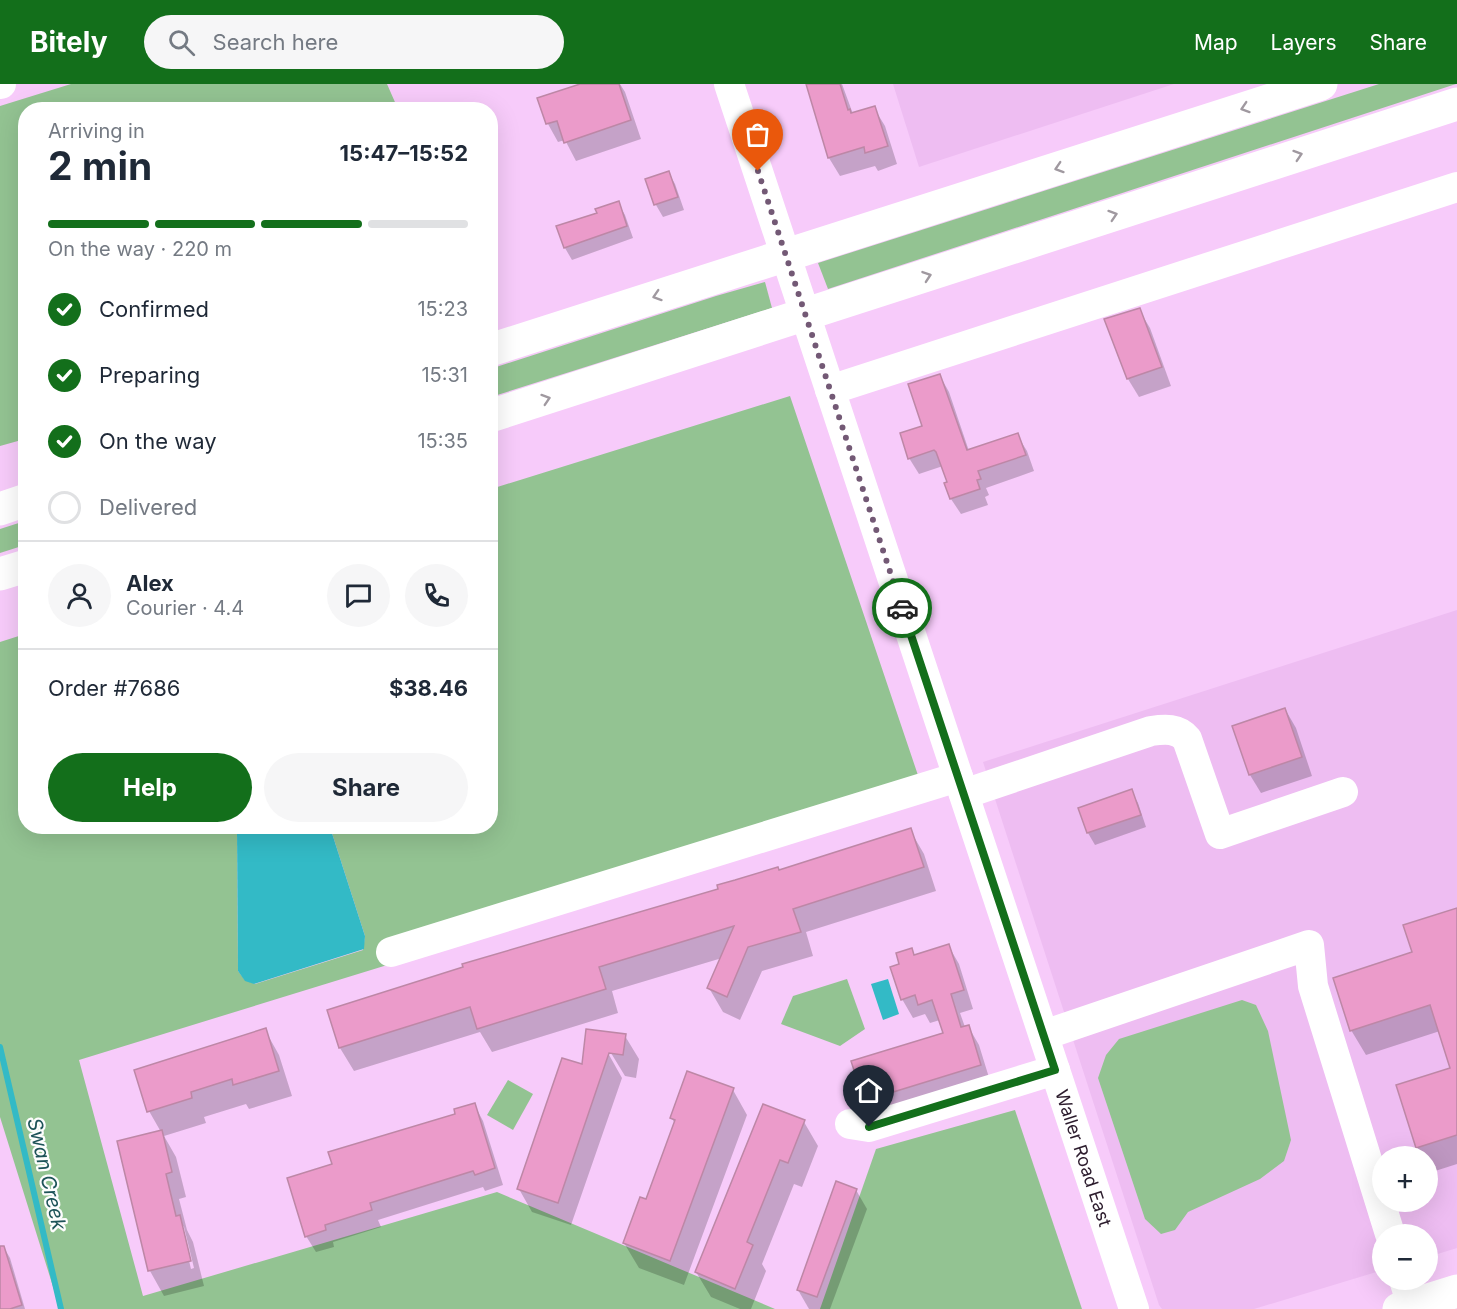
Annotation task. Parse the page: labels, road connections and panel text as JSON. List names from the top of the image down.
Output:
{
  "streets": {
    "street": ["Waller Road East"]
  },
  "water": ["Swan Creek"],
  "page": {
    "header": "Bitely",
    "search": "Search here",
    "nav": ["Map", "Layers", "Share"],
    "heading": ["2 min", "Arriving in", "15:47–15:52"],
    "panel": [
      "Alex",
      "Courier · 4.4",
      "Order #7686",
      "$38.46"
    ],
    "bar": "On the way · 220 m",
    "list": [
      ["Confirmed", "15:23"],
      ["Preparing", "15:31"],
      ["On the way", "15:35"],
      "Delivered"
    ],
    "buttons": ["Help", "Share"],
    "map_buttons": ["+", "−"]
  }
}
